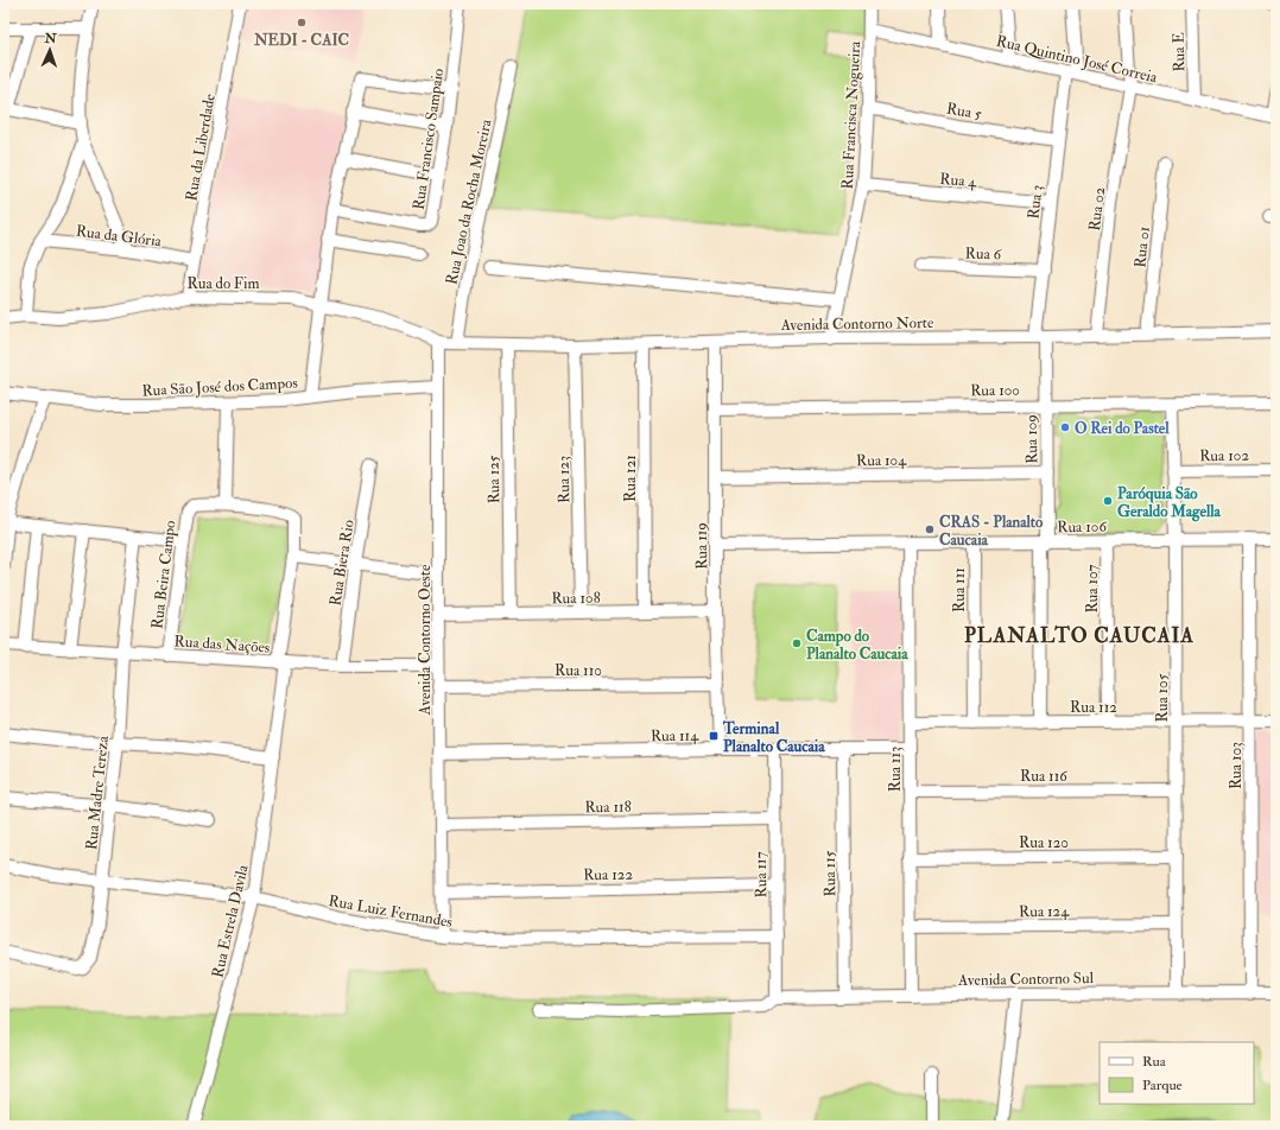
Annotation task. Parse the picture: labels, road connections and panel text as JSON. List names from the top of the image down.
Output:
{
  "streets": {
    "street": [
      "Rua E",
      "Rua Quintino José Correia",
      "Rua 5",
      "Rua Francisca Nogueira",
      "Rua Francisco Sampaio",
      "Rua da Liberdade",
      "Rua 4",
      "Rua Joao da Rocha Moreira",
      "Rua 3",
      "Rua 02",
      "Rua da Glória",
      "Rua 01",
      "Rua 6",
      "Rua do Fim",
      "Avenida Contorno Norte",
      "Rua São José dos Campos",
      "Rua 100",
      "Rua 109",
      "Rua 102",
      "Rua 104",
      "Rua 121",
      "Rua 125",
      "Rua 123",
      "Rua 106",
      "Rua 119",
      "Rua Biera Rio",
      "Rua Beira Campo",
      "Rua 107",
      "Rua 111",
      "Rua 108",
      "Avenida Contorno Oeste",
      "Rua das Nações",
      "Rua 110",
      "Rua 105",
      "Rua 112",
      "Rua 114",
      "Rua 103",
      "Rua 113",
      "Rua 116",
      "Rua Madre Tereza",
      "Rua 118",
      "Rua 120",
      "Rua 122",
      "Rua 115",
      "Rua 117",
      "Rua Luiz Fernandes",
      "Rua 124",
      "Rua Estrela Davila",
      "Avenida Contorno Sul"
    ]
  },
  "crossings": [
    ["Rua E", "Rua Quintino José Correia"],
    ["Rua Quintino José Correia", "Rua Francisca Nogueira"],
    ["Rua Quintino José Correia", "Rua 3"],
    ["Rua Quintino José Correia", "Rua 02"],
    ["Rua 5", "Rua Francisca Nogueira"],
    ["Rua 5", "Rua 3"],
    ["Rua Francisca Nogueira", "Rua 4"],
    ["Rua Francisca Nogueira", "Avenida Contorno Norte"],
    ["Rua da Liberdade", "Rua da Glória"],
    ["Rua da Liberdade", "Rua do Fim"],
    ["Rua 4", "Rua 3"],
    ["Rua Joao da Rocha Moreira", "Avenida Contorno Norte"],
    ["Rua 3", "Rua 6"],
    ["Rua 3", "Avenida Contorno Norte"],
    ["Rua 3", "Rua 109"],
    ["Rua 02", "Avenida Contorno Norte"],
    ["Rua 01", "Avenida Contorno Norte"],
    ["Rua do Fim", "Avenida Contorno Norte"],
    ["Rua do Fim", "Avenida Contorno Oeste"],
    ["Avenida Contorno Norte", "Rua 109"],
    ["Avenida Contorno Norte", "Rua 121"],
    ["Avenida Contorno Norte", "Rua 125"],
    ["Avenida Contorno Norte", "Rua 123"],
    ["Avenida Contorno Norte", "Rua 119"],
    ["Avenida Contorno Norte", "Avenida Contorno Oeste"],
    ["Rua São José dos Campos", "Avenida Contorno Oeste"],
    ["Rua 100", "Rua 109"],
    ["Rua 100", "Rua 119"],
    ["Rua 100", "Rua 105"],
    ["Rua 109", "Rua 104"],
    ["Rua 109", "Rua 106"],
    ["Rua 109", "Rua 112"],
    ["Rua 102", "Rua 105"],
    ["Rua 104", "Rua 119"],
    ["Rua 121", "Rua 108"],
    ["Rua 125", "Rua 108"],
    ["Rua 123", "Rua 108"],
    ["Rua 106", "Rua 119"],
    ["Rua 106", "Rua 107"],
    ["Rua 106", "Rua 111"],
    ["Rua 106", "Rua 105"],
    ["Rua 106", "Rua 103"],
    ["Rua 106", "Rua 113"],
    ["Rua 119", "Rua 108"],
    ["Rua 119", "Rua 110"],
    ["Rua 119", "Rua 114"],
    ["Rua Biera Rio", "Rua das Nações"],
    ["Rua Beira Campo", "Rua das Nações"],
    ["Rua Beira Campo", "Rua Estrela Davila"],
    ["Rua 107", "Rua 112"],
    ["Rua 111", "Rua 112"],
    ["Rua 108", "Avenida Contorno Oeste"],
    ["Avenida Contorno Oeste", "Rua das Nações"],
    ["Avenida Contorno Oeste", "Rua 110"],
    ["Avenida Contorno Oeste", "Rua 114"],
    ["Avenida Contorno Oeste", "Rua 118"],
    ["Avenida Contorno Oeste", "Rua 122"],
    ["Avenida Contorno Oeste", "Rua Luiz Fernandes"],
    ["Rua das Nações", "Rua Madre Tereza"],
    ["Rua das Nações", "Rua Estrela Davila"],
    ["Rua 105", "Rua 112"],
    ["Rua 105", "Rua 116"],
    ["Rua 105", "Rua 120"],
    ["Rua 105", "Rua 124"],
    ["Rua 105", "Avenida Contorno Sul"],
    ["Rua 112", "Rua 103"],
    ["Rua 112", "Rua 113"],
    ["Rua 114", "Rua 113"],
    ["Rua 114", "Rua 115"],
    ["Rua 114", "Rua 117"],
    ["Rua 103", "Avenida Contorno Sul"],
    ["Rua 113", "Rua 116"],
    ["Rua 113", "Rua 120"],
    ["Rua 113", "Rua 124"],
    ["Rua 113", "Avenida Contorno Sul"],
    ["Rua Madre Tereza", "Rua Luiz Fernandes"],
    ["Rua 118", "Rua 117"],
    ["Rua 122", "Rua 117"],
    ["Rua 115", "Avenida Contorno Sul"],
    ["Rua 117", "Rua Luiz Fernandes"],
    ["Rua 117", "Avenida Contorno Sul"],
    ["Rua Luiz Fernandes", "Rua Estrela Davila"]
  ],
  "districts": ["PLANALTO CAUCAIA"],
  "places": {
    "other": [
      "NEDI - CAIC",
      "O Rei do Pastel",
      "Paróquia São Geraldo Magella",
      "CRAS - Planalto Caucaia",
      "Campo do Planalto Caucaia"
    ],
    "transit": ["Terminal Planalto Caucaia"]
  },
  "legend": ["Rua", "Parque"],
  "north": "top"
}
